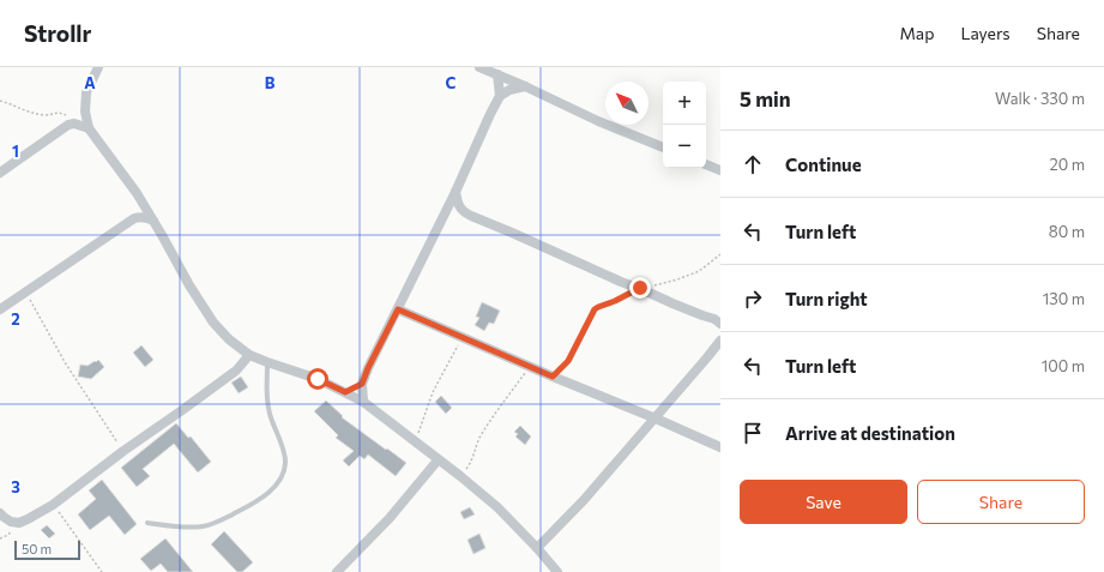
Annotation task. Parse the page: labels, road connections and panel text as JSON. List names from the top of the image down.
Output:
{
  "scale_bar": "50 m",
  "north": "top left",
  "page": {
    "header": "Strollr",
    "nav": ["Map", "Layers", "Share"],
    "heading": ["5 min", "Walk · 330 m"],
    "map_buttons": ["+", "−"],
    "list": [
      ["Continue", "20 m"],
      ["Turn left", "80 m"],
      ["Turn right", "130 m"],
      ["Turn left", "100 m"],
      "Arrive at destination"
    ],
    "buttons": ["Save", "Share"],
    "scale": "50 m"
  },
  "grid": {
    "columns": ["A", "B", "C"],
    "rows": ["1", "2", "3"]
  }
}
